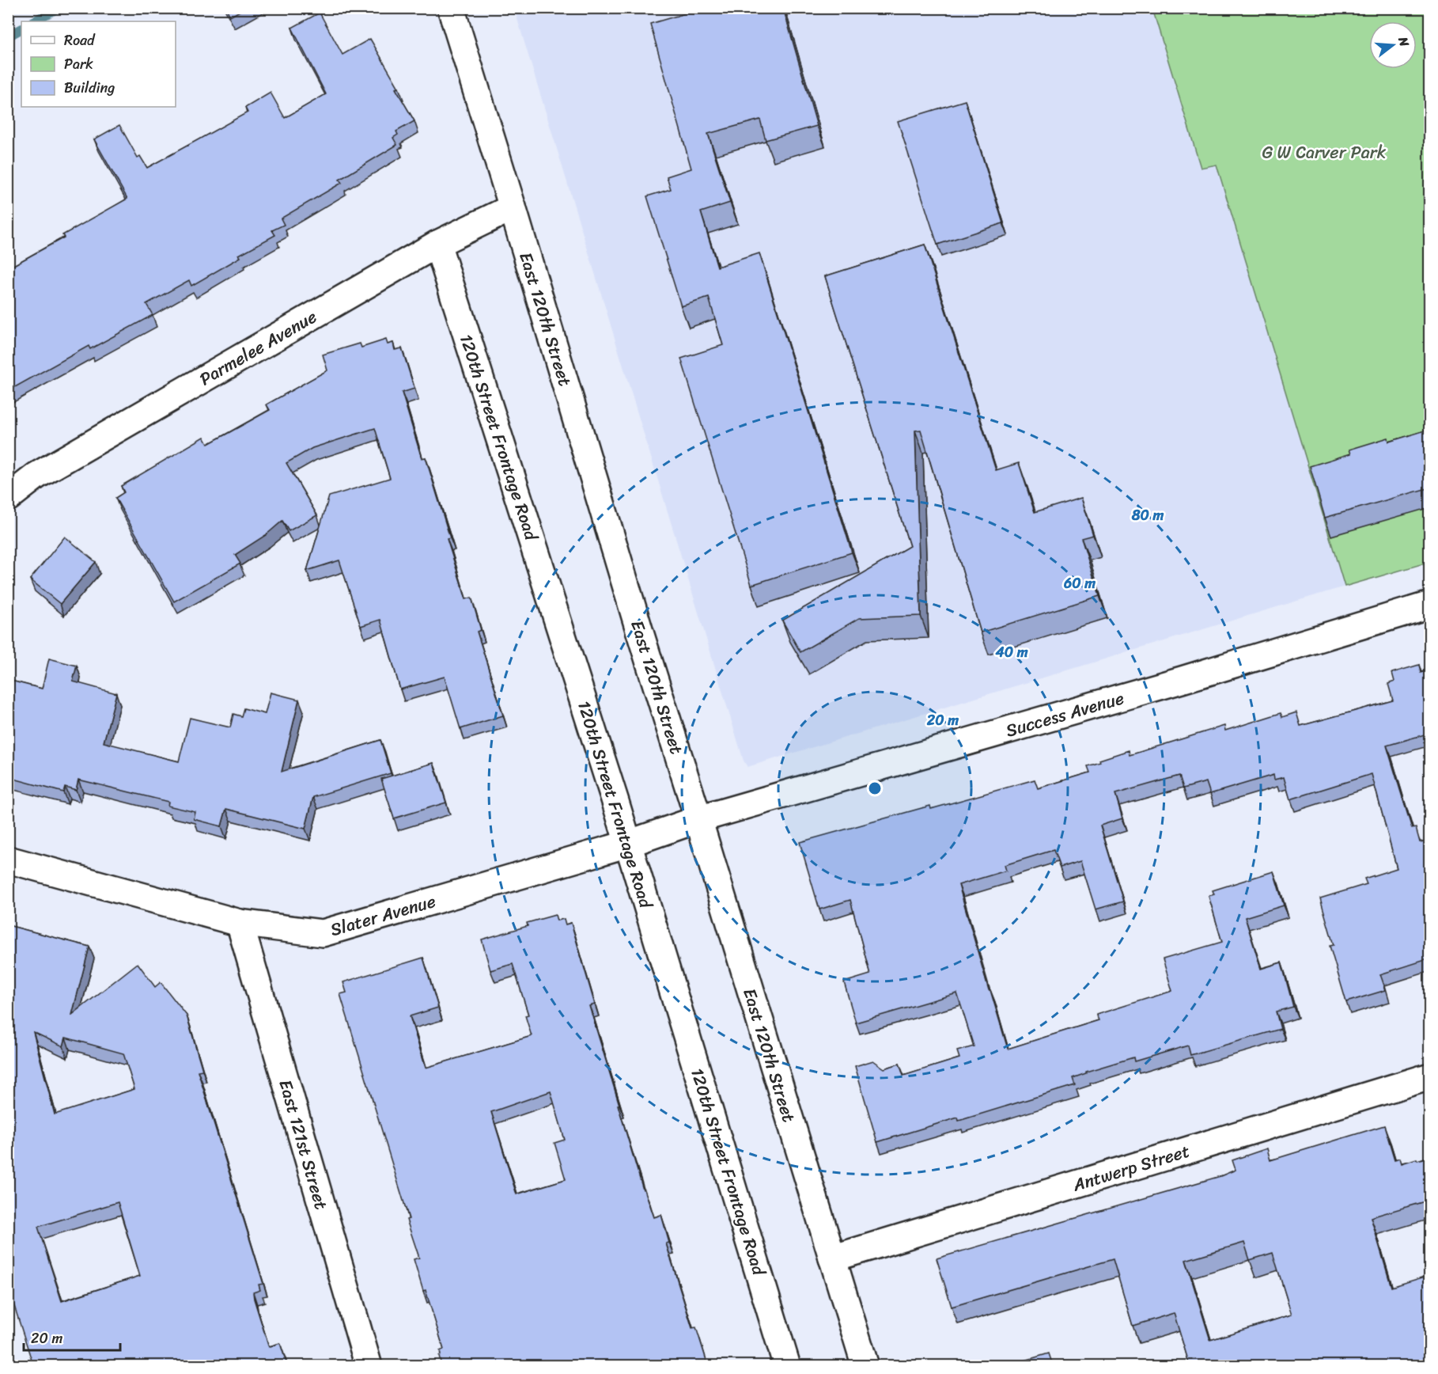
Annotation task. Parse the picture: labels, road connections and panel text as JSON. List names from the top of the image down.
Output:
{
  "streets": {
    "street": [
      "East 120th Street",
      "Parmelee Avenue",
      "120th Street Frontage Road",
      "Success Avenue",
      "Slater Avenue",
      "East 121st Street",
      "Antwerp Street"
    ]
  },
  "crossings": [
    ["East 120th Street", "Parmelee Avenue"],
    ["East 120th Street", "Success Avenue"],
    ["East 120th Street", "Slater Avenue"],
    ["East 120th Street", "Antwerp Street"],
    ["Parmelee Avenue", "120th Street Frontage Road"],
    ["120th Street Frontage Road", "Slater Avenue"],
    ["Success Avenue", "Slater Avenue"],
    ["Slater Avenue", "East 121st Street"]
  ],
  "parks": ["G W Carver Park"],
  "legend": ["Road", "Park", "Building"],
  "scale_bar": "20 m",
  "north": "right",
  "rings": [
    "80 m",
    "60 m",
    "40 m",
    "20 m"
  ]
}
